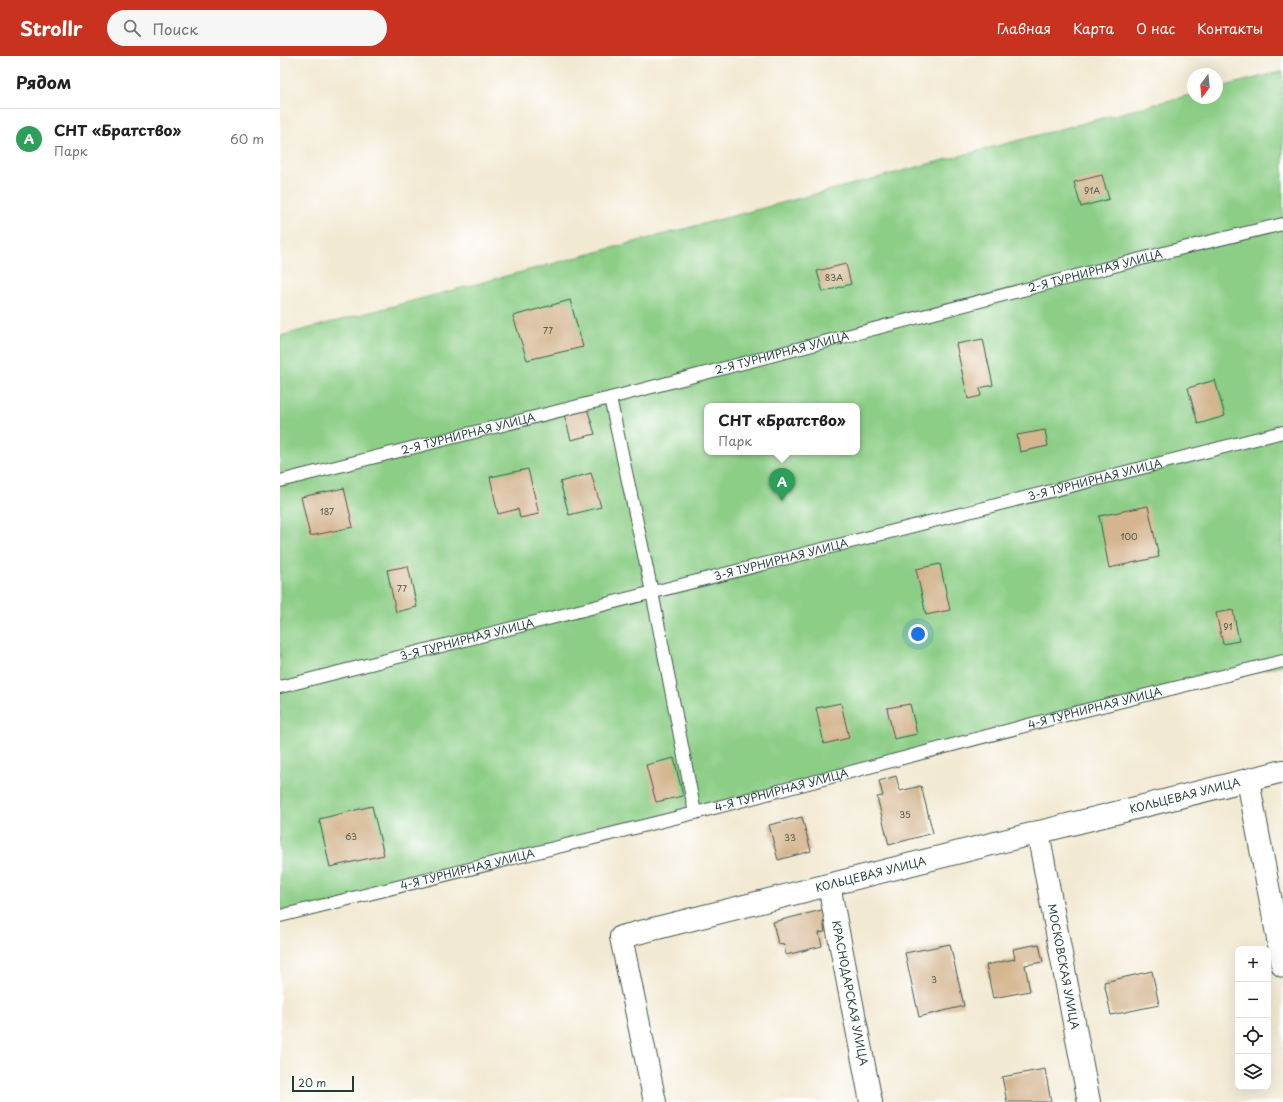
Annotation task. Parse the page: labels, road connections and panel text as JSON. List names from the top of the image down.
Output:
{
  "streets": {
    "street": ["КОЛЬЦЕВАЯ УЛИЦА", "МОСКОВСКАЯ УЛИЦА", "КРАСНОДАРСКАЯ УЛИЦА"],
    "lane": ["2-Я ТУРНИРНАЯ УЛИЦА", "3-Я ТУРНИРНАЯ УЛИЦА", "4-Я ТУРНИРНАЯ УЛИЦА"]
  },
  "crossings": [
    ["КОЛЬЦЕВАЯ УЛИЦА", "МОСКОВСКАЯ УЛИЦА"],
    ["КОЛЬЦЕВАЯ УЛИЦА", "КРАСНОДАРСКАЯ УЛИЦА"]
  ],
  "house_numbers": [
    "91А",
    "83А",
    "77",
    "187",
    "100",
    "77",
    "91",
    "35",
    "63",
    "33",
    "3"
  ],
  "scale_bar": "20 m",
  "north": "bottom",
  "page": {
    "header": "Strollr",
    "search": "Поиск",
    "nav": [
      "Главная",
      "Карта",
      "О нас",
      "Контакты"
    ],
    "heading": "Рядом",
    "list": [
      {
        "mark": "A",
        "name": "СНТ «Братство»",
        "note": "Парк",
        "value": "60 m"
      }
    ],
    "popup": ["СНТ «Братство»", "Парк"],
    "pins": "A",
    "map_buttons": ["+", "−"],
    "scale": "20 m"
  }
}
